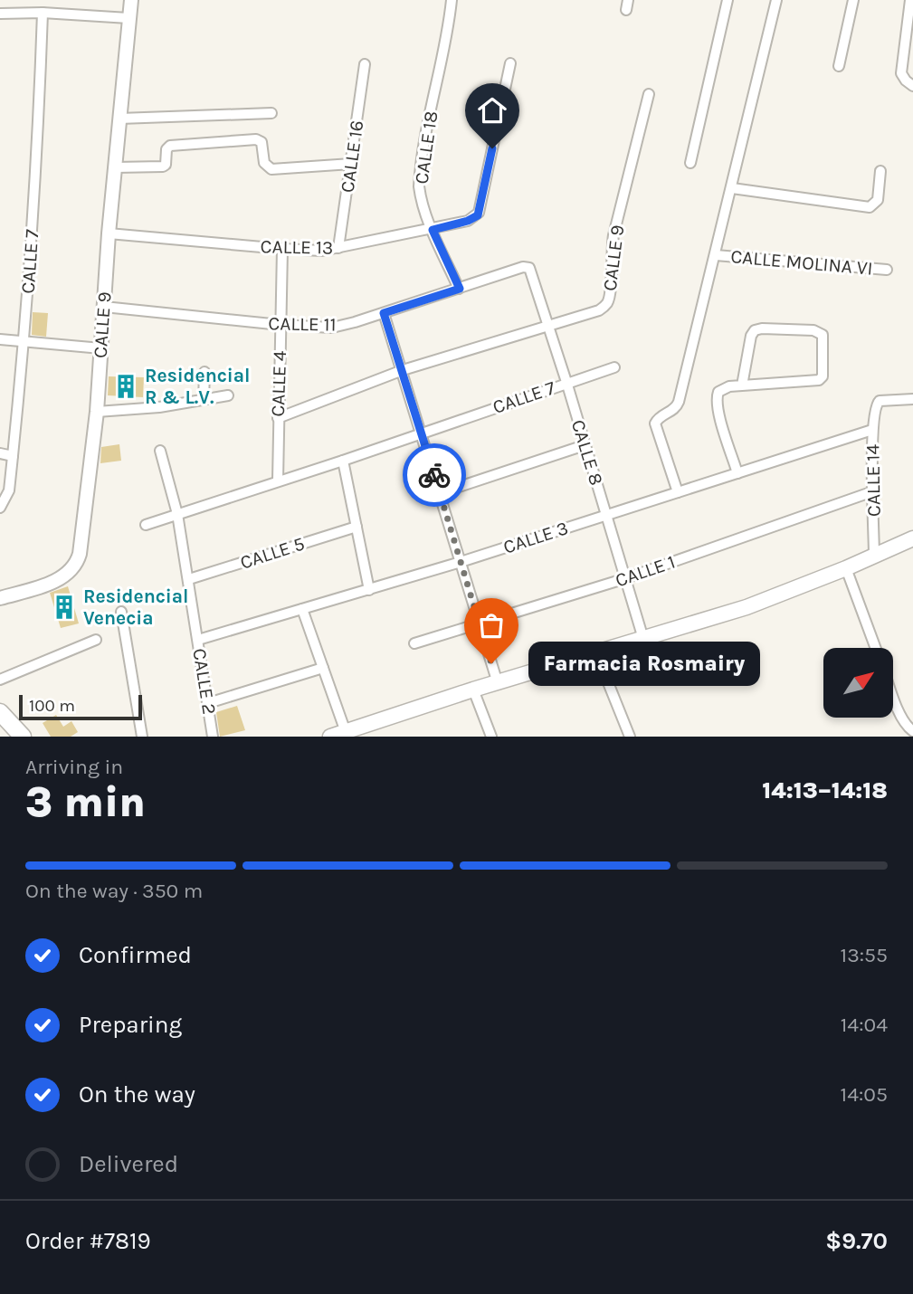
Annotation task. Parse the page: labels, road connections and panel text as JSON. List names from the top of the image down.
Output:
{
  "streets": {
    "street": [
      "CALLE 18",
      "CALLE 16",
      "CALLE 13",
      "CALLE 9",
      "CALLE 7",
      "CALLE MOLINA VI",
      "CALLE 11",
      "CALLE 4",
      "CALLE 8",
      "CALLE 14",
      "CALLE 3",
      "CALLE 5",
      "CALLE 1",
      "CALLE 2"
    ]
  },
  "crossings": [
    ["CALLE 18", "CALLE 13"],
    ["CALLE 18", "CALLE 11"],
    ["CALLE 16", "CALLE 13"],
    ["CALLE 13", "CALLE 9"],
    ["CALLE 13", "CALLE 4"],
    ["CALLE 9", "CALLE 11"],
    ["CALLE 9", "CALLE 4"],
    ["CALLE 9", "CALLE 8"],
    ["CALLE 7", "CALLE 4"],
    ["CALLE 7", "CALLE 8"],
    ["CALLE 7", "CALLE 2"],
    ["CALLE 11", "CALLE 4"],
    ["CALLE 11", "CALLE 8"],
    ["CALLE 8", "CALLE 3"],
    ["CALLE 8", "CALLE 1"],
    ["CALLE 14", "CALLE 3"],
    ["CALLE 14", "CALLE 1"],
    ["CALLE 3", "CALLE 2"],
    ["CALLE 5", "CALLE 2"]
  ],
  "places": {
    "building": ["Residencial R & L.V.", "Residencial Venecia"],
    "other": ["Farmacia Rosmairy"]
  },
  "scale_bar": "100 m",
  "north": "top right",
  "page": {
    "bubble": "Farmacia Rosmairy",
    "scale": "100 m",
    "heading": ["3 min", "Arriving in", "14:13–14:18"],
    "panel": ["Order #7819", "$9.70"],
    "bar": "On the way · 350 m",
    "list": [
      ["Confirmed", "13:55"],
      ["Preparing", "14:04"],
      ["On the way", "14:05"],
      "Delivered"
    ]
  }
}
